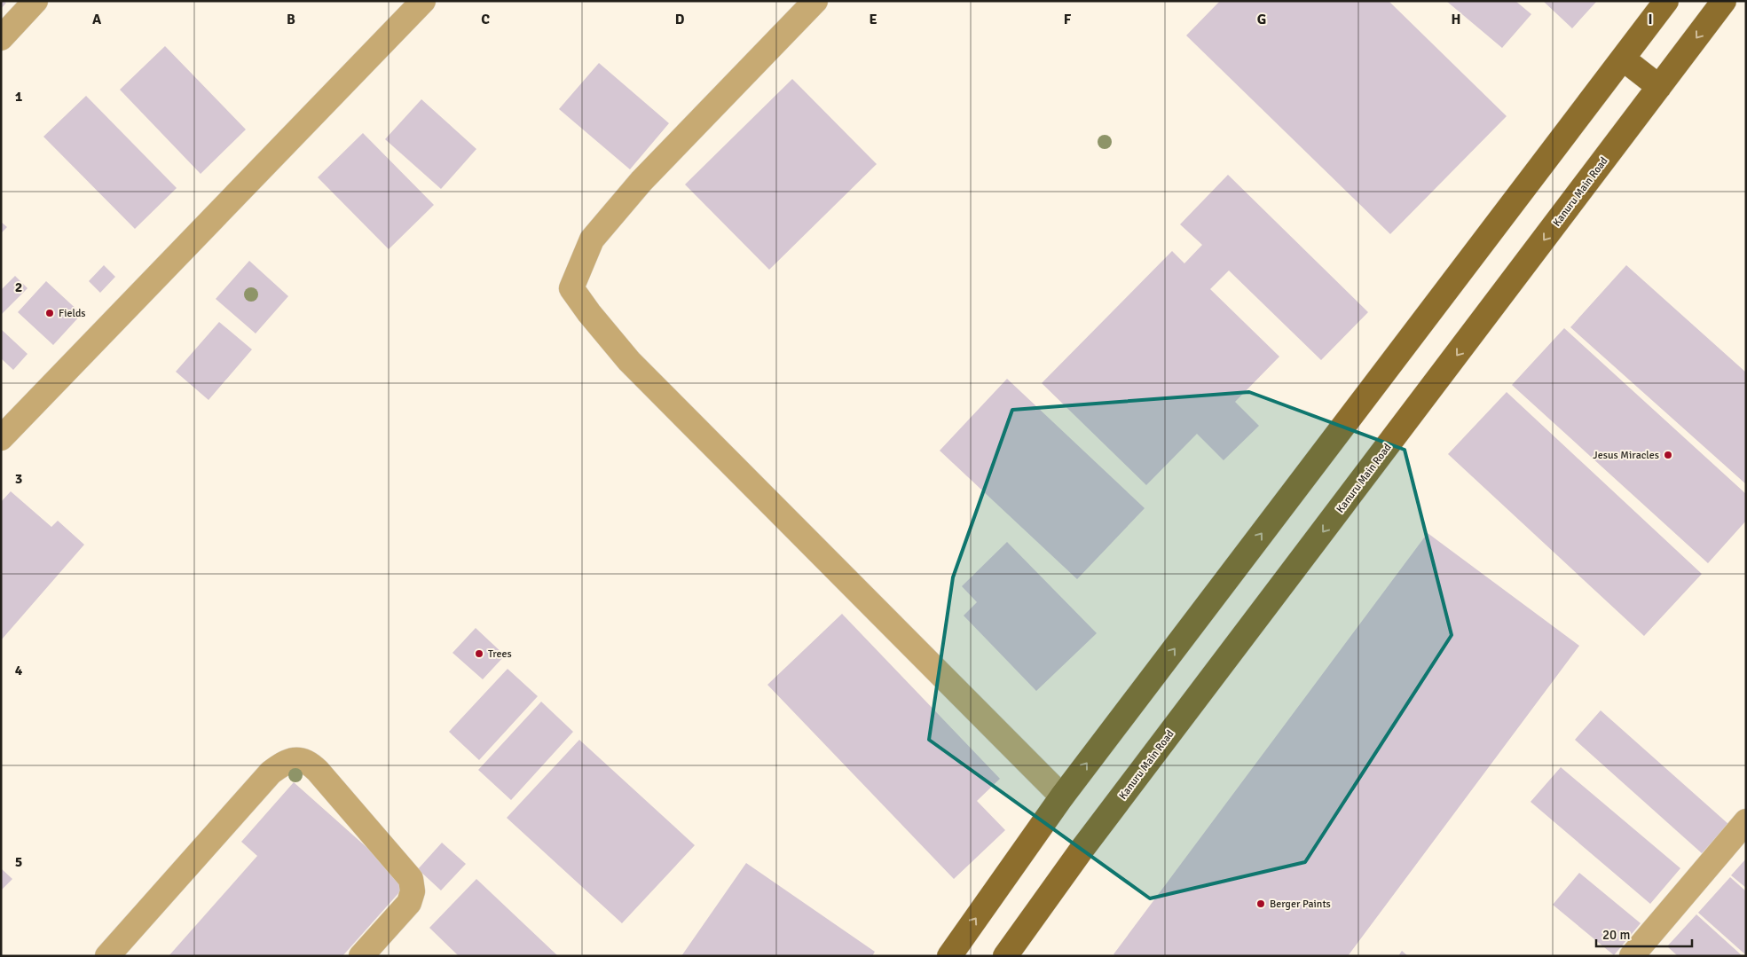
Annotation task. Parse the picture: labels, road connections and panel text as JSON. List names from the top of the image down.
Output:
{
  "streets": {
    "main road": ["Kanuru Main Road"]
  },
  "places": [
    "Fields",
    "Jesus Miracles",
    "Trees",
    "Berger Paints"
  ],
  "scale_bar": "20 m",
  "grid": {
    "columns": [
      "A",
      "B",
      "C",
      "D",
      "E",
      "F",
      "G",
      "H",
      "I"
    ],
    "rows": [
      "1",
      "2",
      "3",
      "4",
      "5"
    ]
  }
}
